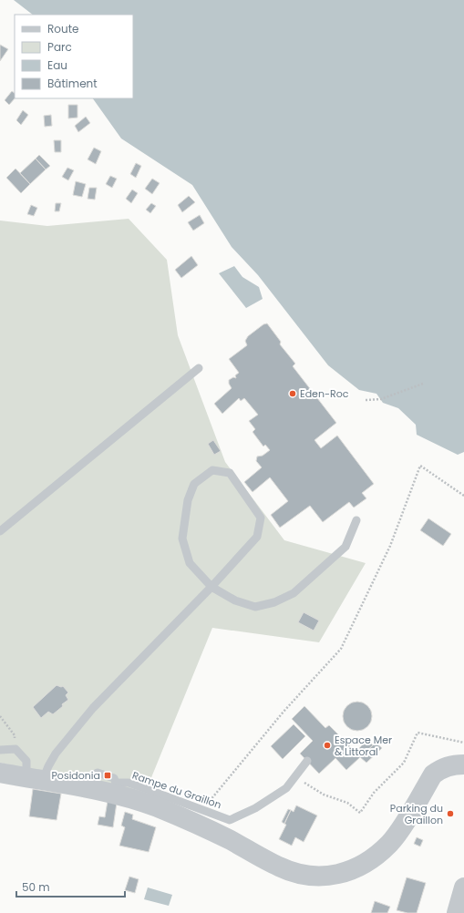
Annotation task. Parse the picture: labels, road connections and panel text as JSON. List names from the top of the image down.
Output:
{
  "streets": {
    "lane": ["Rampe du Graillon"]
  },
  "places": {
    "other": ["Eden-Roc", "Espace Mer & Littoral", "Parking du Graillon"],
    "transit": ["Posidonia"]
  },
  "legend": [
    "Route",
    "Parc",
    "Eau",
    "Bâtiment"
  ],
  "scale_bar": "50 m"
}
